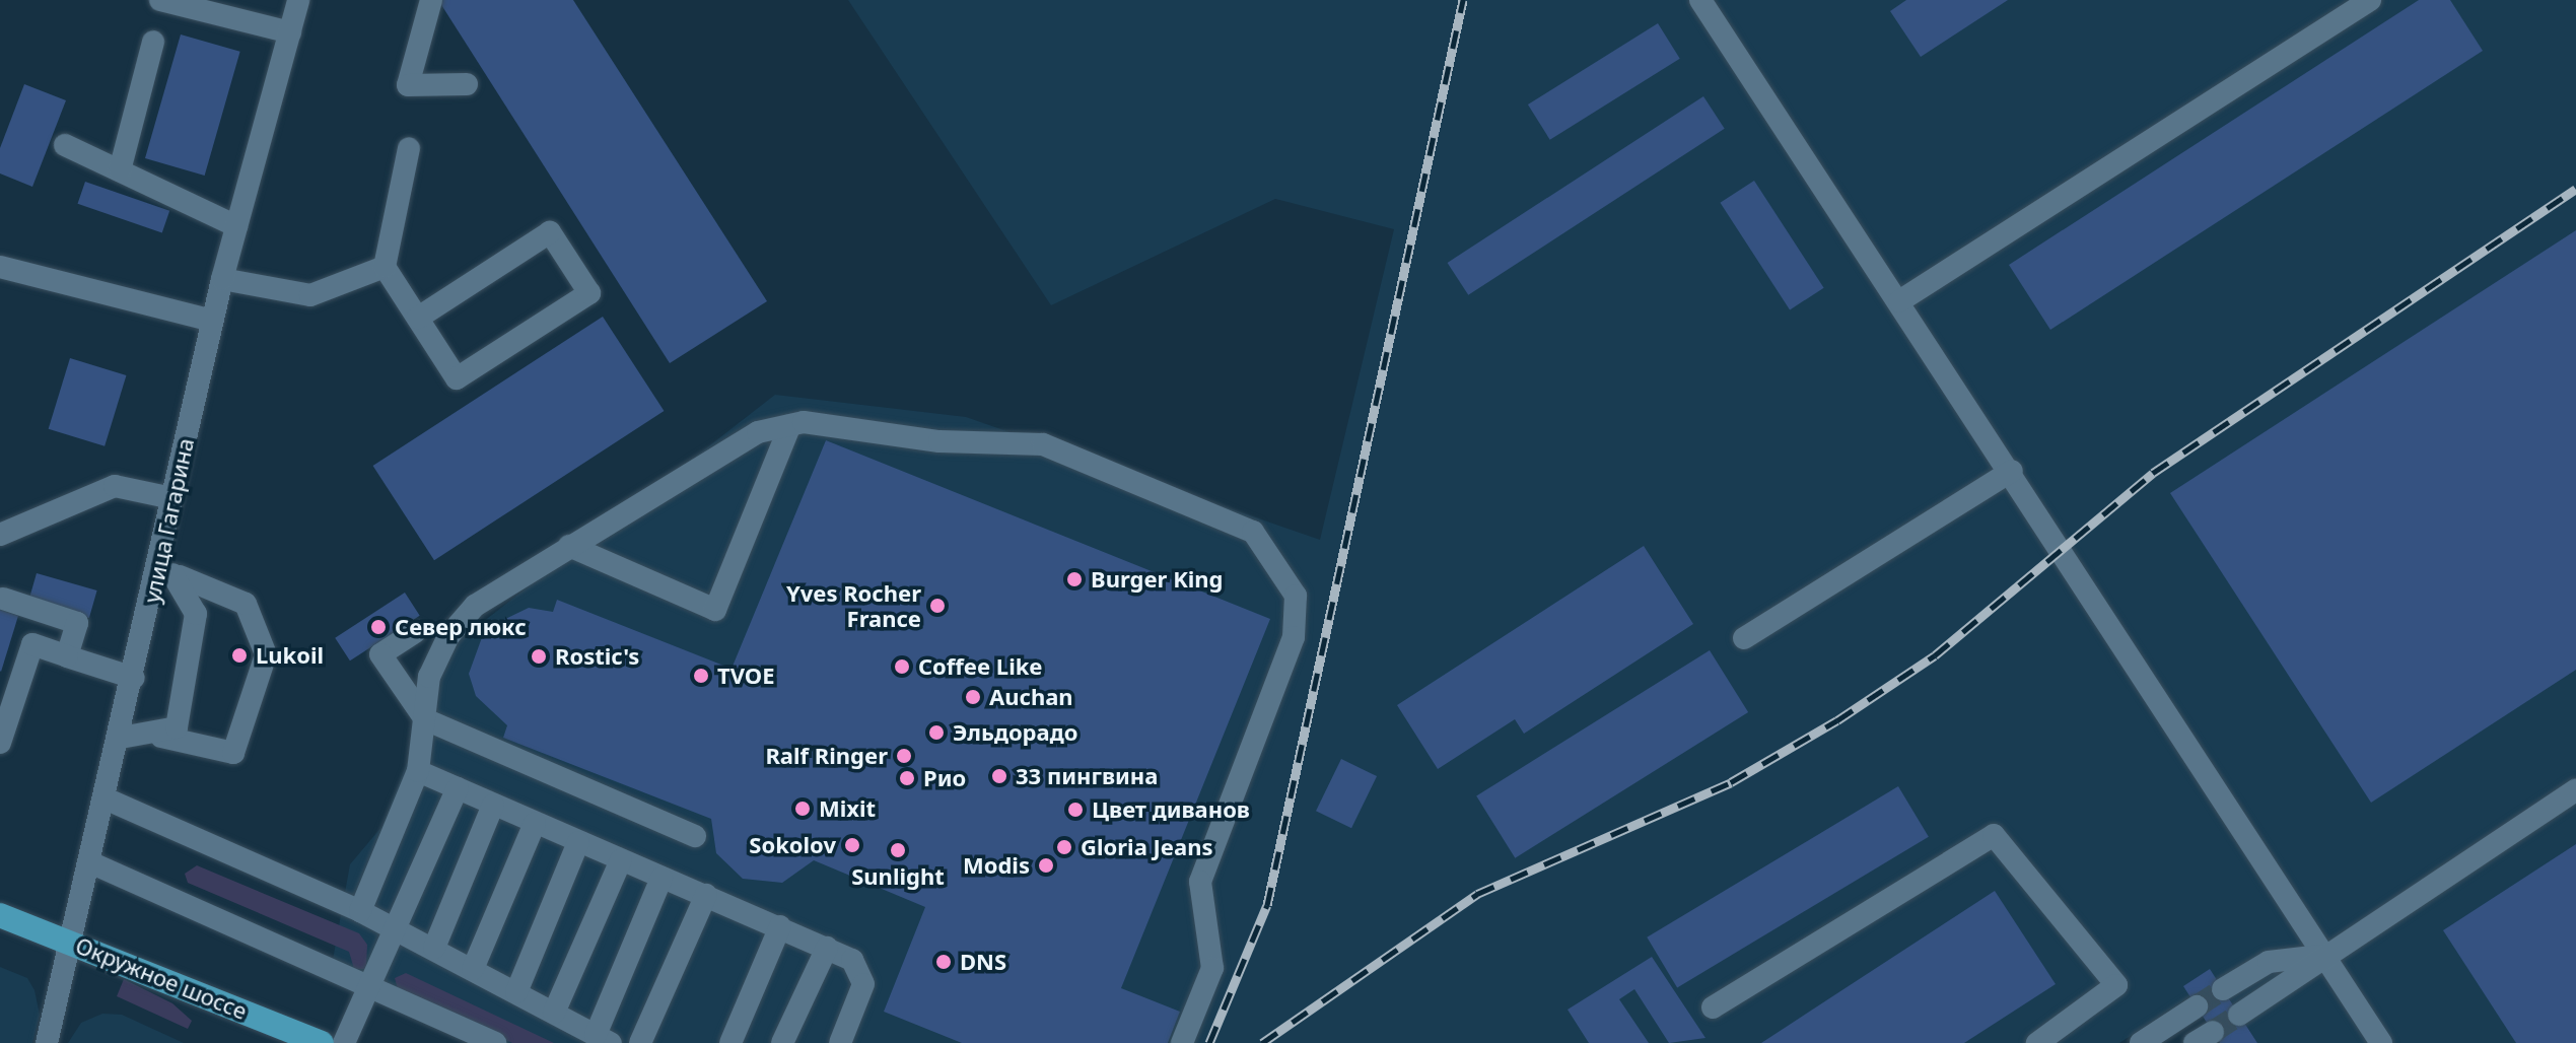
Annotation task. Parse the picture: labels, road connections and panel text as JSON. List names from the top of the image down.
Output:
{
  "streets": {
    "main road": ["Окружное шоссе"],
    "street": ["улица Гагарина"]
  },
  "crossings": [
    ["улица Гагарина", "Окружное шоссе"]
  ],
  "places": [
    "Burger King",
    "Yves Rocher France",
    "Север люкс",
    "Lukoil",
    "Rostic's",
    "Coffee Like",
    "TVOE",
    "Auchan",
    "Эльдорадо",
    "Ralf Ringer",
    "33 пингвина",
    "Рио",
    "Mixit",
    "Цвет диванов",
    "Sokolov",
    "Gloria Jeans",
    "Sunlight",
    "Modis",
    "DNS"
  ]
}
